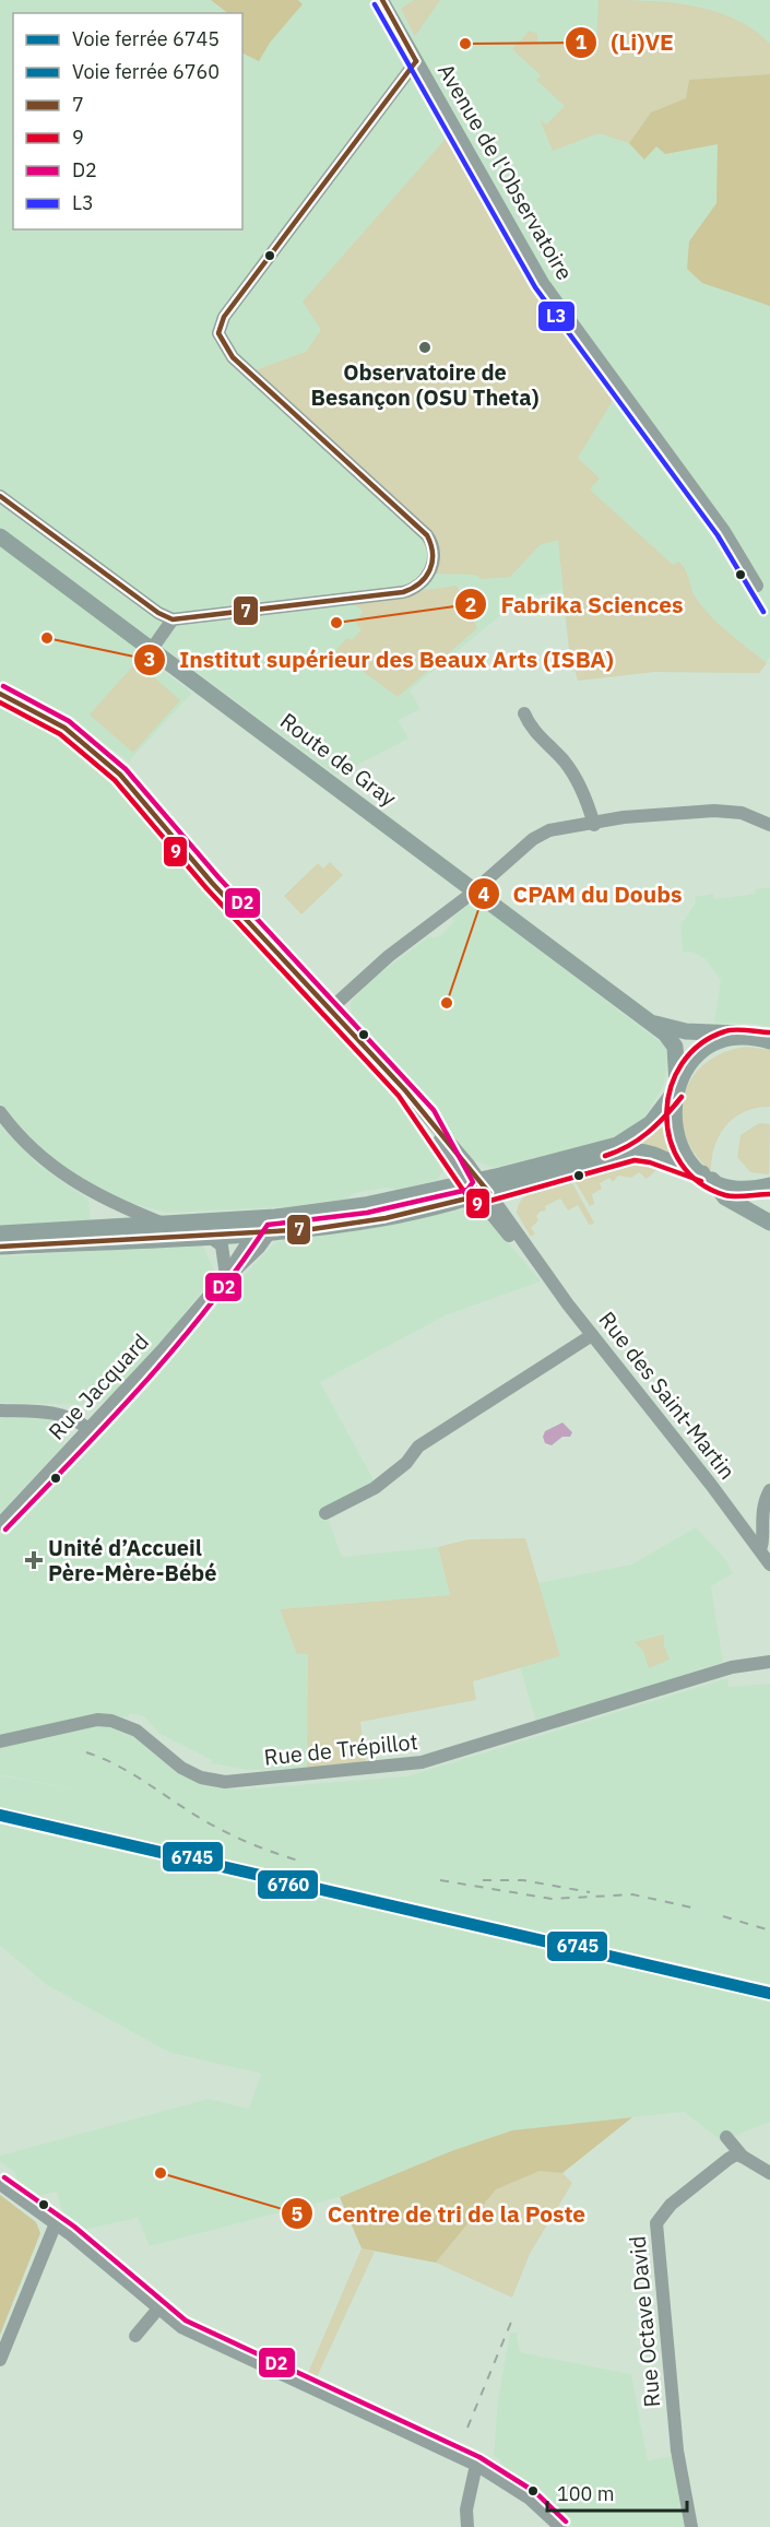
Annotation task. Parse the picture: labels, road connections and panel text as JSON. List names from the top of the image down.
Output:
{
  "streets": {
    "main road": ["Route de Gray"],
    "street": [
      "Avenue de l'Observatoire",
      "Rue Jacquard",
      "Rue des Saint-Martin",
      "Rue de Trépillot",
      "Rue Octave David"
    ]
  },
  "places": {
    "other": [
      "(Li)VE",
      "Observatoire de Besançon (OSU Theta)",
      "Fabrika Sciences",
      "Institut supérieur des Beaux Arts (ISBA)",
      "CPAM du Doubs",
      "Centre de tri de la Poste"
    ],
    "health": ["Unité d’Accueil Père-Mère-Bébé"]
  },
  "lines": [
    "transit line 7",
    "transit line L3",
    "transit line D2",
    "transit line 9",
    "rail line 6745",
    "rail line 6760"
  ],
  "legend": [
    "Voie ferrée 6745",
    "Voie ferrée 6760",
    "7",
    "9",
    "D2",
    "L3"
  ],
  "scale_bar": "100 m"
}
